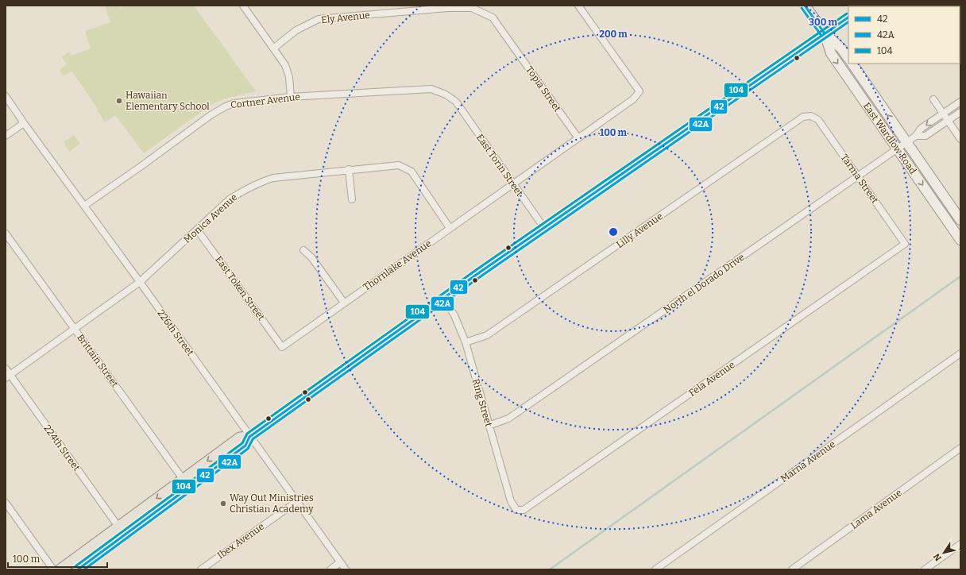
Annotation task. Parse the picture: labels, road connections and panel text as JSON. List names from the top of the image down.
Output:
{
  "streets": {
    "main road": ["East Wardlow Road"],
    "street": [
      "Ely Avenue",
      "Topia Street",
      "Cortner Avenue",
      "East Torin Street",
      "Tarma Street",
      "Monica Avenue",
      "Lilly Avenue",
      "Thornlake Avenue",
      "North el Dorado Drive",
      "East Token Street",
      "226th Street",
      "Brittain Street",
      "Fela Avenue",
      "Ring Street",
      "224th Street",
      "Marna Avenue",
      "Lama Avenue",
      "Ibex Avenue"
    ]
  },
  "crossings": [
    ["Ely Avenue", "Topia Street"],
    ["Topia Street", "Thornlake Avenue"],
    ["Cortner Avenue", "East Torin Street"],
    ["Cortner Avenue", "226th Street"],
    ["East Wardlow Road", "North el Dorado Drive"],
    ["East Torin Street", "Thornlake Avenue"],
    ["Tarma Street", "Lilly Avenue"],
    ["Tarma Street", "North el Dorado Drive"],
    ["Tarma Street", "Fela Avenue"],
    ["Monica Avenue", "Thornlake Avenue"],
    ["Monica Avenue", "East Token Street"],
    ["Monica Avenue", "226th Street"],
    ["Monica Avenue", "Brittain Street"],
    ["Monica Avenue", "224th Street"],
    ["Lilly Avenue", "Ring Street"],
    ["Thornlake Avenue", "East Token Street"],
    ["North el Dorado Drive", "Ring Street"],
    ["226th Street", "Ibex Avenue"],
    ["Fela Avenue", "Ring Street"]
  ],
  "places": ["Hawaiian Elementary School", "Way Out Ministries Christian Academy"],
  "lines": ["transit line 42", "transit line 42A", "transit line 104"],
  "legend": ["42", "42A", "104"],
  "scale_bar": "100 m",
  "north": "bottom left",
  "rings": ["300 m", "200 m", "100 m"]
}
